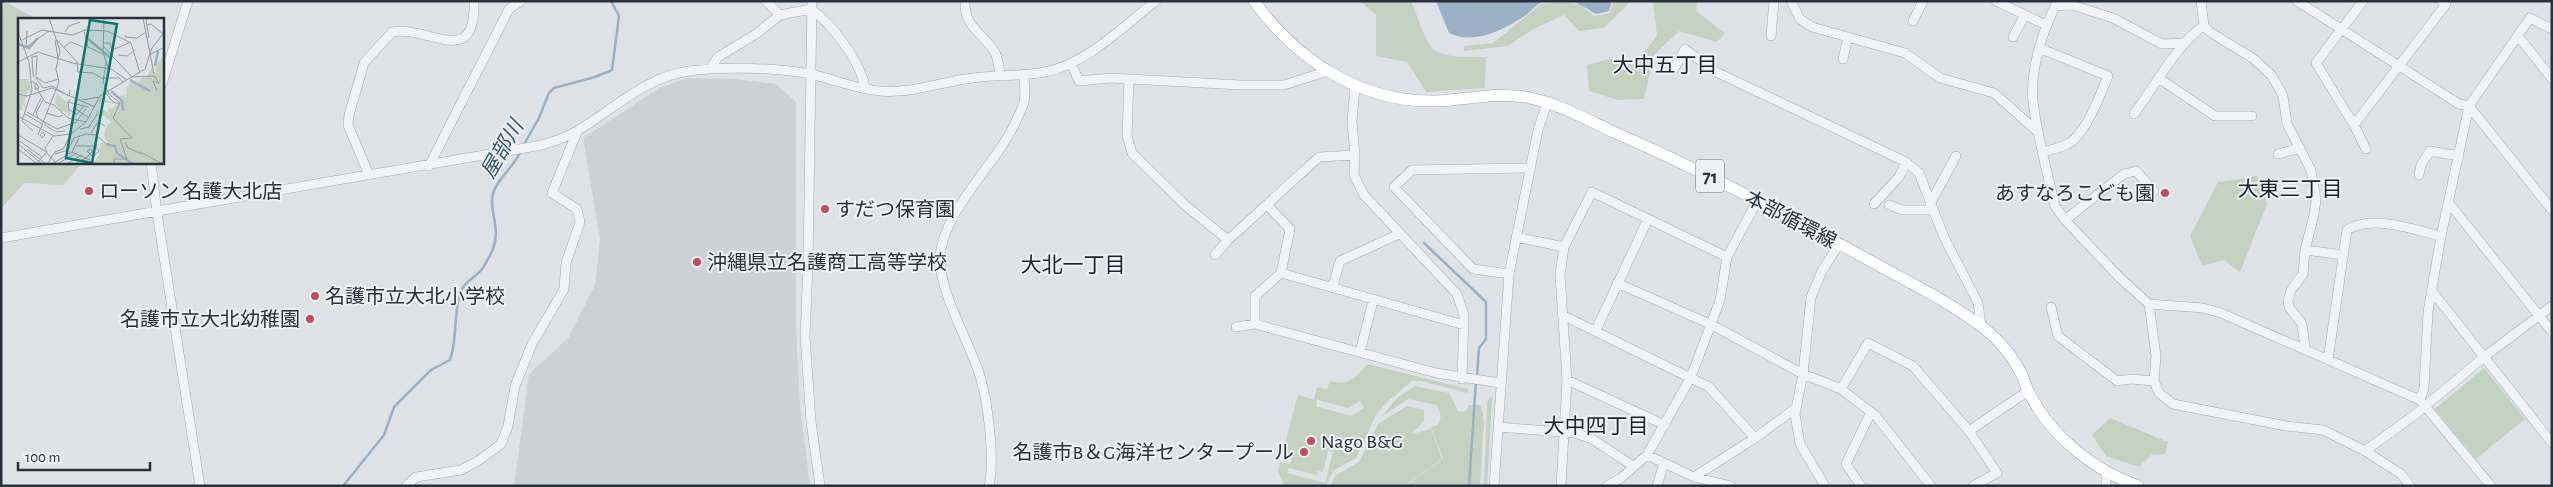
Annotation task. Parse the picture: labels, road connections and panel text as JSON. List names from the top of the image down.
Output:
{
  "streets": {
    "main road": ["71", "本部循環線"]
  },
  "districts": [
    "大中五丁目",
    "大東三丁目",
    "大北一丁目",
    "大中四丁目"
  ],
  "water": ["屋部川"],
  "places": [
    "ローソン 名護大北店",
    "あすなろこども園",
    "すだつ保育園",
    "沖縄県立名護商工高等学校",
    "名護市立大北小学校",
    "名護市立大北幼稚園",
    "Nago B&G",
    "名護市B＆G海洋センタープール"
  ],
  "scale_bar": "100 m"
}
